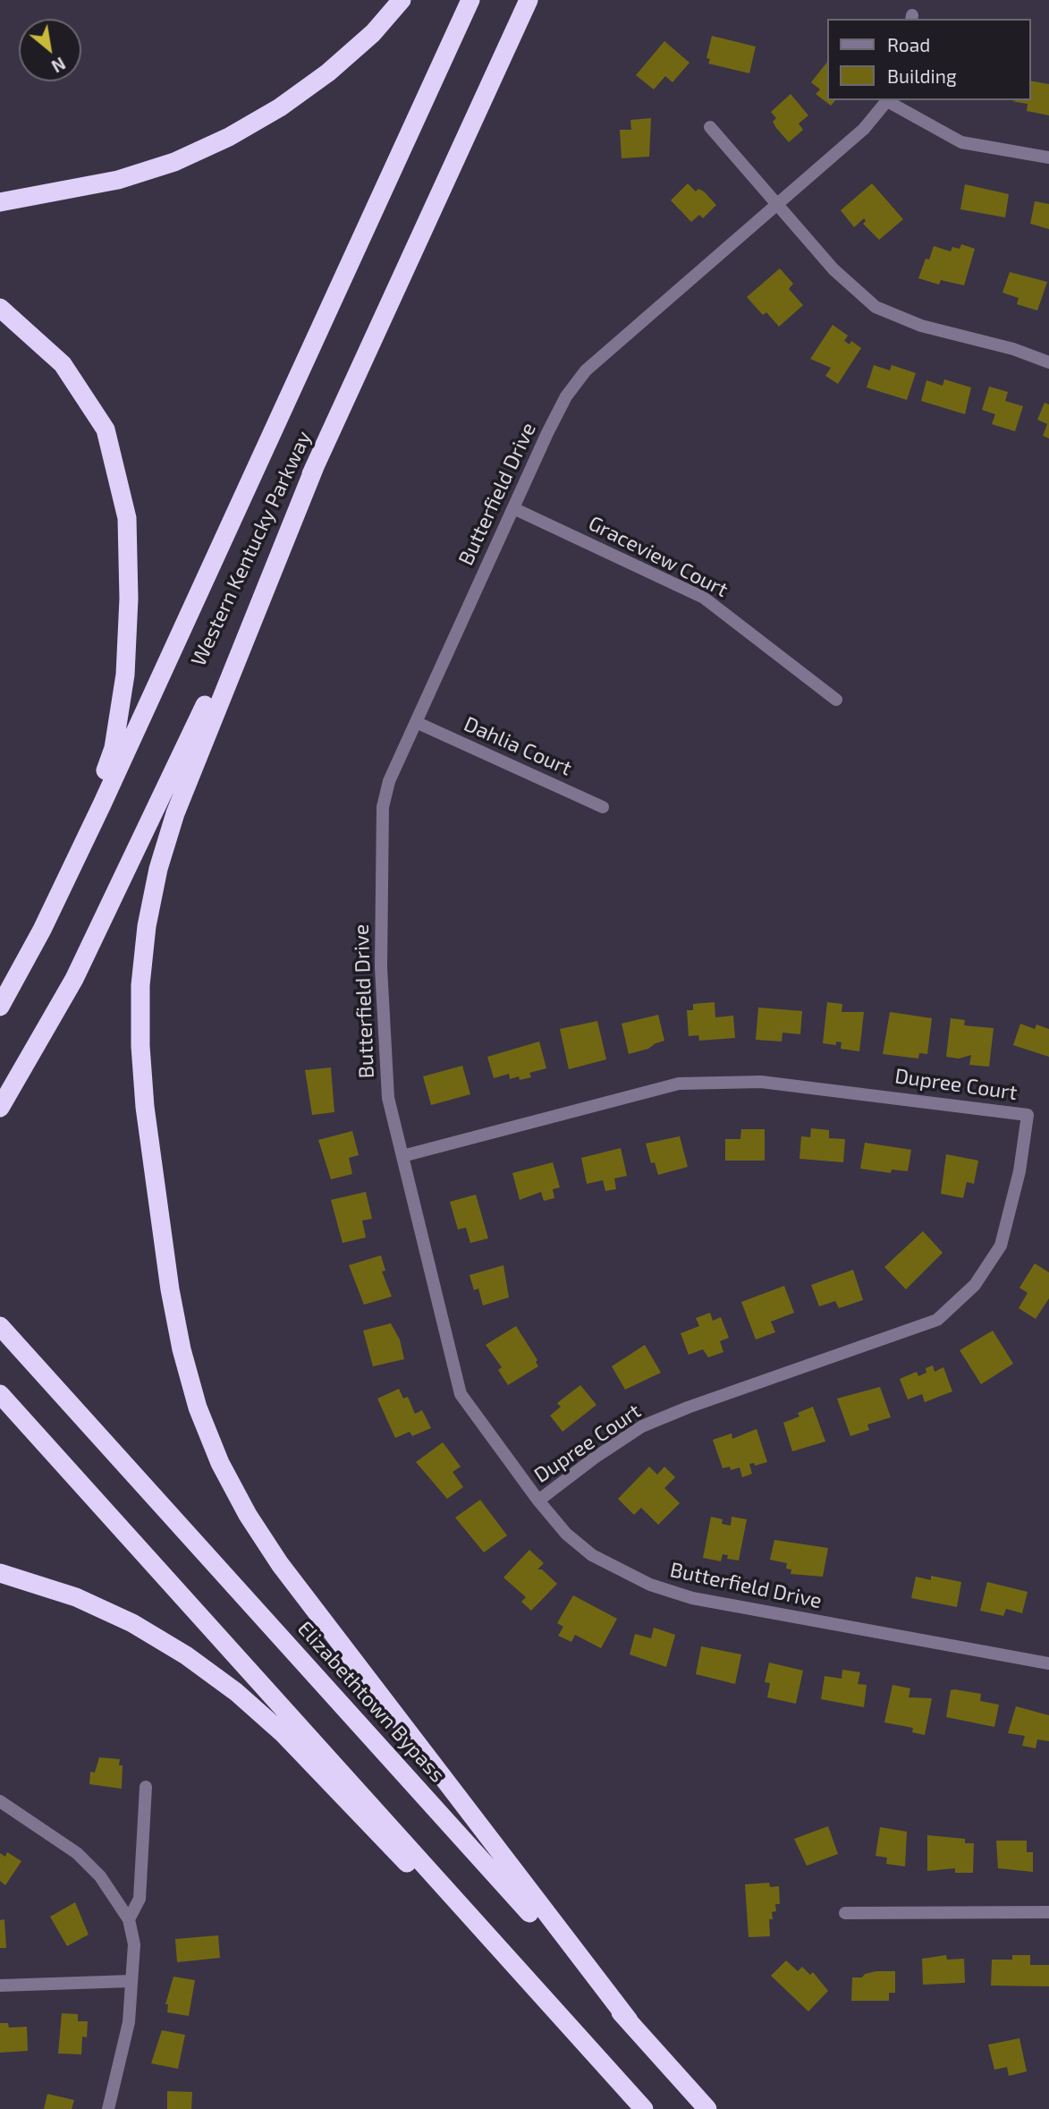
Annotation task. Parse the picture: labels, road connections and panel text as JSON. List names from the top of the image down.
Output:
{
  "streets": {
    "highway": ["Western Kentucky Parkway", "Elizabethtown Bypass"],
    "street": [
      "Butterfield Drive",
      "Graceview Court",
      "Dahlia Court",
      "Dupree Court"
    ]
  },
  "crossings": [
    ["Butterfield Drive", "Graceview Court"],
    ["Butterfield Drive", "Dahlia Court"],
    ["Butterfield Drive", "Dupree Court"]
  ],
  "legend": ["Road", "Building"],
  "north": "bottom right"
}
